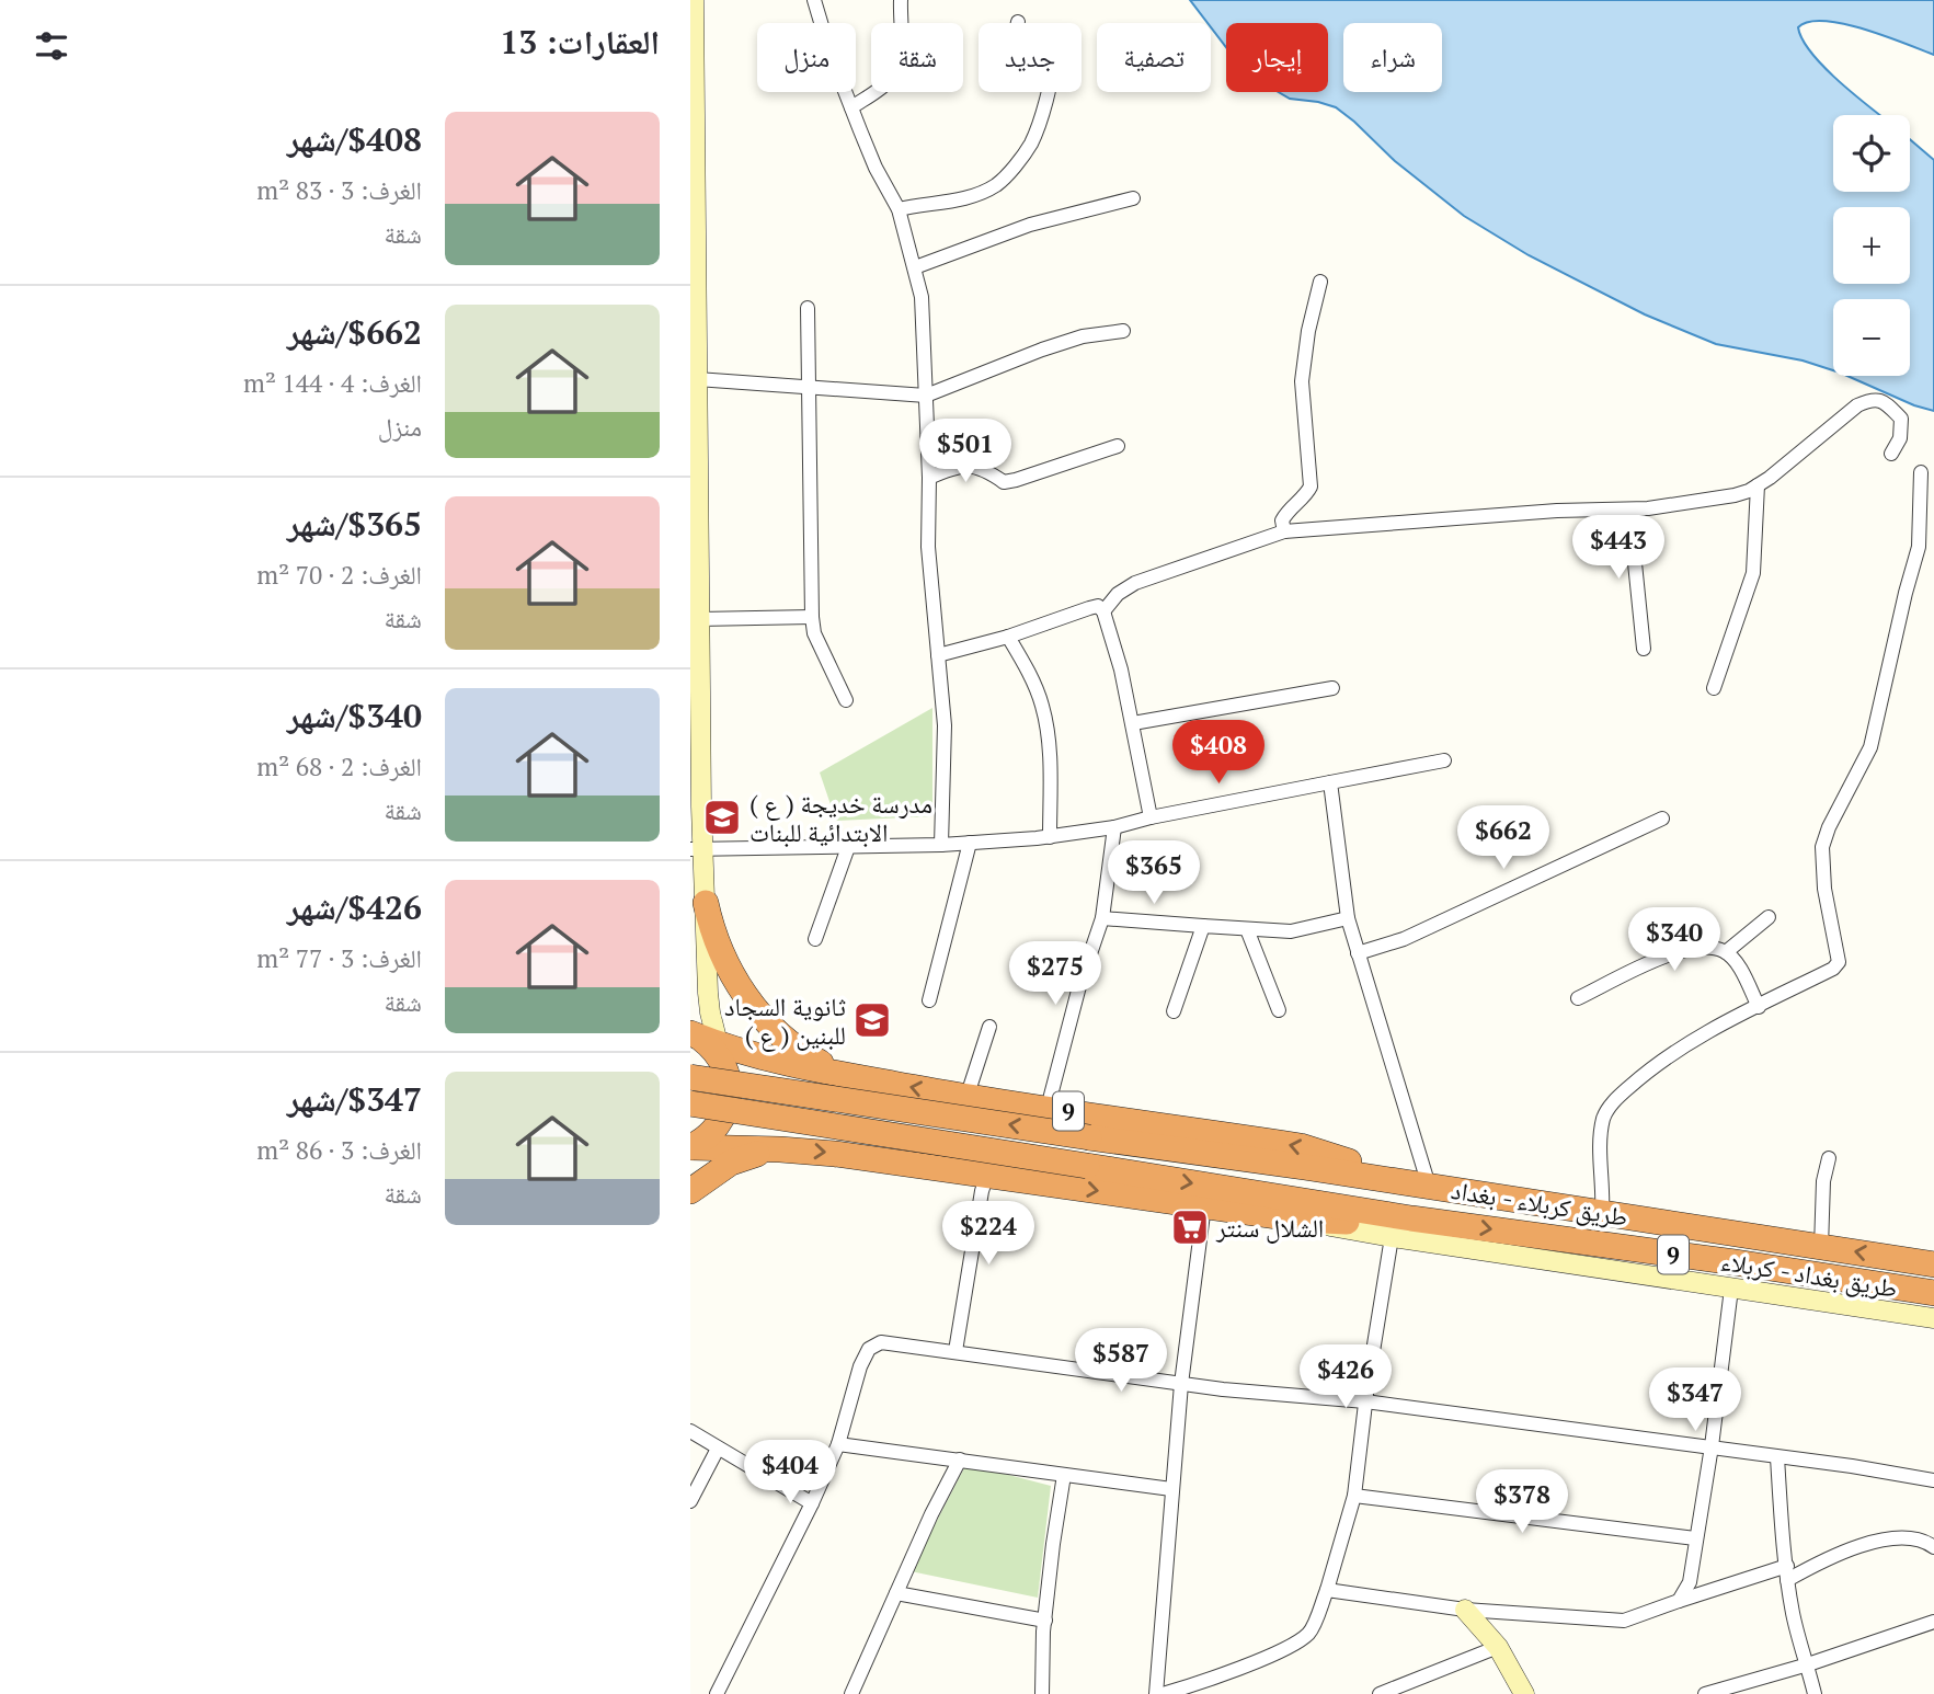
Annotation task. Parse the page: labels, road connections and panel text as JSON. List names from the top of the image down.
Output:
{
  "streets": {
    "highway": ["9", "طريق كربلاء - بغداد", "طريق بغداد - كربلاء"]
  },
  "crossings": [
    ["9", "طريق كربلاء - بغداد"],
    ["9", "طريق بغداد - كربلاء"]
  ],
  "places": {
    "school or university": ["مدرسة خديجة ( ع ) الابتدائية للبنات", "ثانوية السجاد ( ع ) للبنين"],
    "supermarket": ["الشلال سنتر"]
  },
  "page": {
    "heading": "العقارات: 13",
    "chip": [
      "شراء",
      "إيجار",
      "تصفية",
      "جديد",
      "شقة",
      "منزل"
    ],
    "list": [
      {
        "name": "$408/شهر",
        "note": "الغرف: 3 · 83 m² · شقة"
      },
      {
        "name": "$662/شهر",
        "note": "الغرف: 4 · 144 m² · منزل"
      },
      {
        "name": "$365/شهر",
        "note": "الغرف: 2 · 70 m² · شقة"
      },
      {
        "name": "$340/شهر",
        "note": "الغرف: 2 · 68 m² · شقة"
      },
      {
        "name": "$426/شهر",
        "note": "الغرف: 3 · 77 m² · شقة"
      },
      {
        "name": "$347/شهر",
        "note": "الغرف: 3 · 86 m² · شقة"
      }
    ],
    "map_buttons": ["+", "−"],
    "price": [
      "$501",
      "$443",
      "$408",
      "$662",
      "$365",
      "$340",
      "$275",
      "$224",
      "$587",
      "$426",
      "$347",
      "$404",
      "$378"
    ]
  }
}
